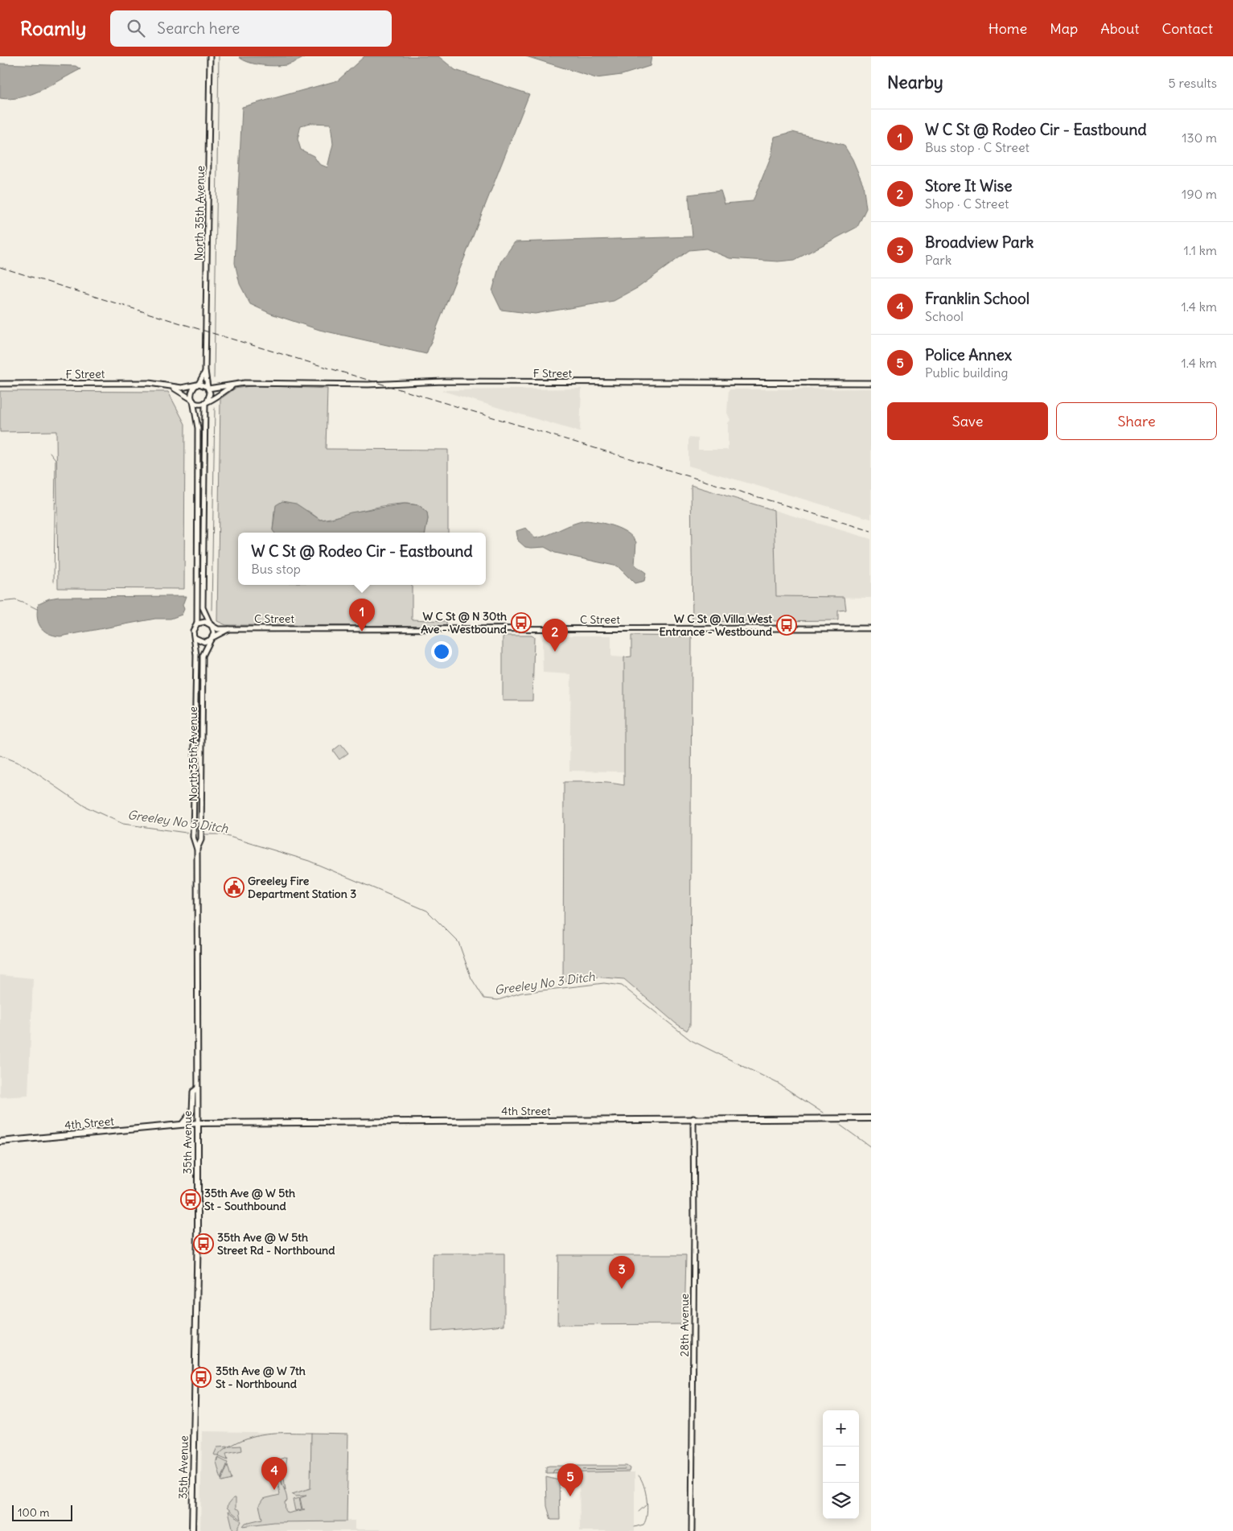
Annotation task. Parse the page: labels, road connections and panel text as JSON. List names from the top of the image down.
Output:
{
  "streets": {
    "main road": ["4th Street", "35th Avenue"],
    "street": [
      "North 35th Avenue",
      "F Street",
      "C Street",
      "28th Avenue"
    ]
  },
  "crossings": [
    ["North 35th Avenue", "F Street"],
    ["North 35th Avenue", "C Street"],
    ["North 35th Avenue", "35th Avenue"],
    ["4th Street", "35th Avenue"],
    ["4th Street", "28th Avenue"]
  ],
  "water": ["Greeley No 3 Ditch"],
  "places": {
    "bus stop": [
      "W C St @ N 30th Ave - Westbound",
      "W C St @ Villa West Entrance - Westbound",
      "35th Ave @ W 5th St - Southbound",
      "35th Ave @ W 5th Street Rd - Northbound",
      "35th Ave @ W 7th St - Northbound"
    ],
    "public building": ["Greeley Fire Department Station 3"]
  },
  "scale_bar": "100 m",
  "page": {
    "header": "Roamly",
    "search": "Search here",
    "nav": [
      "Home",
      "Map",
      "About",
      "Contact"
    ],
    "heading": ["Nearby", "5 results"],
    "list": [
      {
        "mark": "1",
        "name": "W C St @ Rodeo Cir - Eastbound",
        "note": "Bus stop · C Street",
        "value": "130 m"
      },
      {
        "mark": "2",
        "name": "Store It Wise",
        "note": "Shop · C Street",
        "value": "190 m"
      },
      {
        "mark": "3",
        "name": "Broadview Park",
        "note": "Park",
        "value": "1.1 km"
      },
      {
        "mark": "4",
        "name": "Franklin School",
        "note": "School",
        "value": "1.4 km"
      },
      {
        "mark": "5",
        "name": "Police Annex",
        "note": "Public building",
        "value": "1.4 km"
      }
    ],
    "buttons": ["Save", "Share"],
    "popup": ["W C St @ Rodeo Cir - Eastbound", "Bus stop"],
    "pins": [
      "1",
      "2",
      "3",
      "4",
      "5"
    ],
    "map_buttons": ["+", "−"],
    "scale": "100 m"
  }
}
